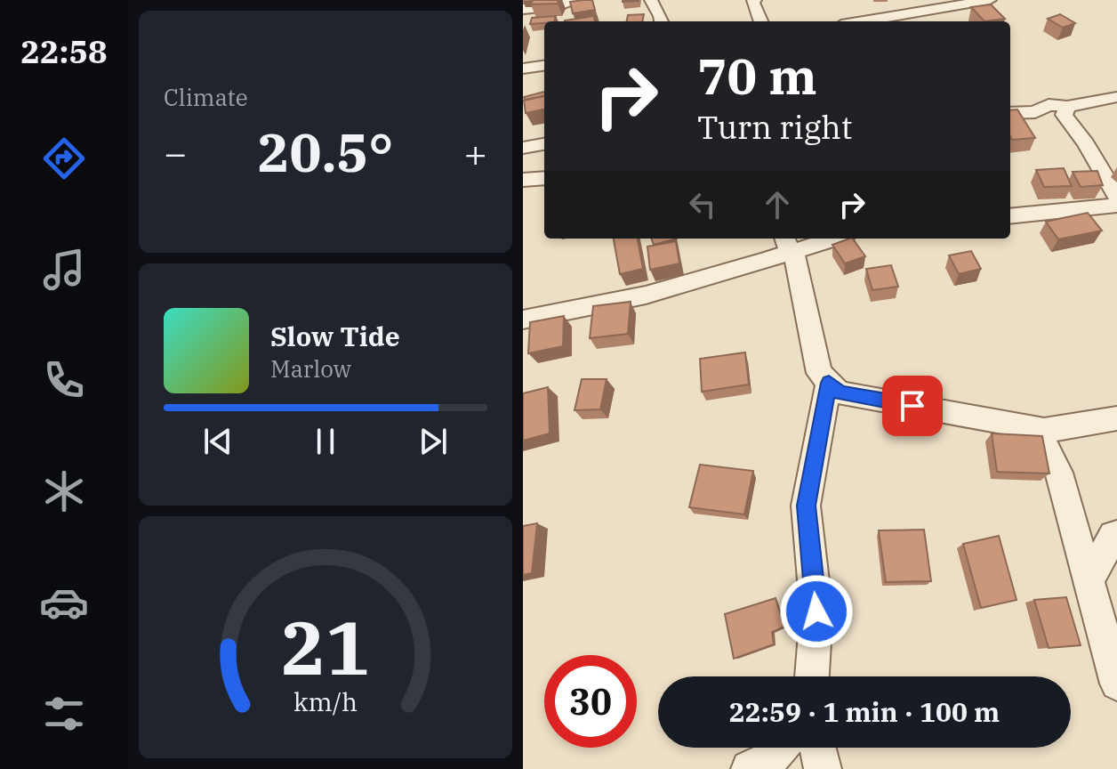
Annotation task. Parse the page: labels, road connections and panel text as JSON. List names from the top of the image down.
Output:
{
  "page": {
    "tabs": "22:58",
    "tile": "Climate",
    "turn": ["70 m", "Turn right"],
    "heat": ["−", "20.5°", "+"],
    "song": ["Slow Tide", "Marlow"],
    "limit": "30",
    "trip": "22:59 · 1 min · 100 m",
    "gauge": ["21", "km/h"]
  }
}
